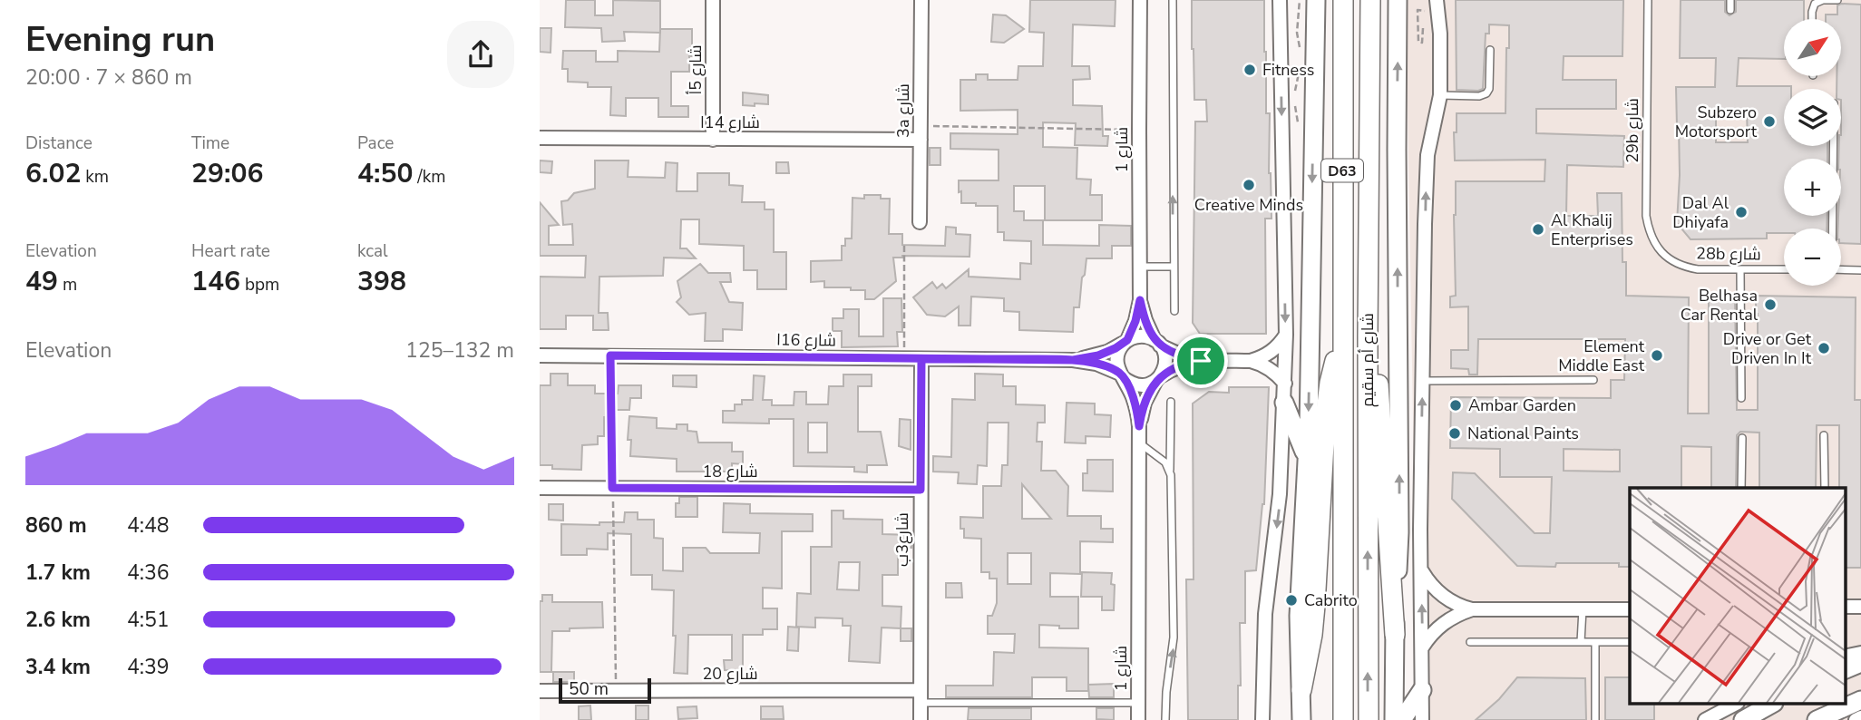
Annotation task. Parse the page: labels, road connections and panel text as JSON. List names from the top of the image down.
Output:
{
  "streets": {
    "main road": ["D63", "شارع أم سقيم"],
    "street": [
      "شارع 5أ",
      "3a شارع",
      "شارع 14ا",
      "شارع 1",
      "شارع 16ا",
      "شارع 18",
      "شارع3ب",
      "شارع 20"
    ],
    "lane": ["29b شارع", "28b شارع"]
  },
  "crossings": [
    ["شارع 5أ", "شارع 14ا"],
    ["3a شارع", "شارع 14ا"],
    ["29b شارع", "28b شارع"],
    ["شارع 1", "شارع 16ا"],
    ["شارع 16ا", "شارع3ب"],
    ["شارع 18", "شارع3ب"],
    ["شارع3ب", "شارع 20"]
  ],
  "places": [
    "Fitness",
    "Subzero Motorsport",
    "Creative Minds",
    "Dal Al Dhiyafa",
    "Al Khalij Enterprises",
    "Belhasa Car Rental",
    "Drive or Get Driven In It",
    "Element Middle East",
    "Ambar Garden",
    "National Paints",
    "Cabrito"
  ],
  "scale_bar": "50 m",
  "north": "top right",
  "page": {
    "heading": ["Evening run", "20:00 · 7 × 860 m"],
    "map_buttons": ["+", "−"],
    "stats": [
      ["Distance", "6.02 km"],
      ["Time", "29:06"],
      ["Pace", "4:50 /km"],
      ["Elevation", "49 m"],
      ["Heart rate", "146 bpm"],
      ["kcal", "398"]
    ],
    "chart": ["Elevation", "125–132 m"],
    "list": [
      {
        "name": "860 m",
        "note": "4:48"
      },
      {
        "name": "1.7 km",
        "note": "4:36"
      },
      {
        "name": "2.6 km",
        "note": "4:51"
      },
      {
        "name": "3.4 km",
        "note": "4:39"
      }
    ],
    "scale": "50 m"
  }
}
